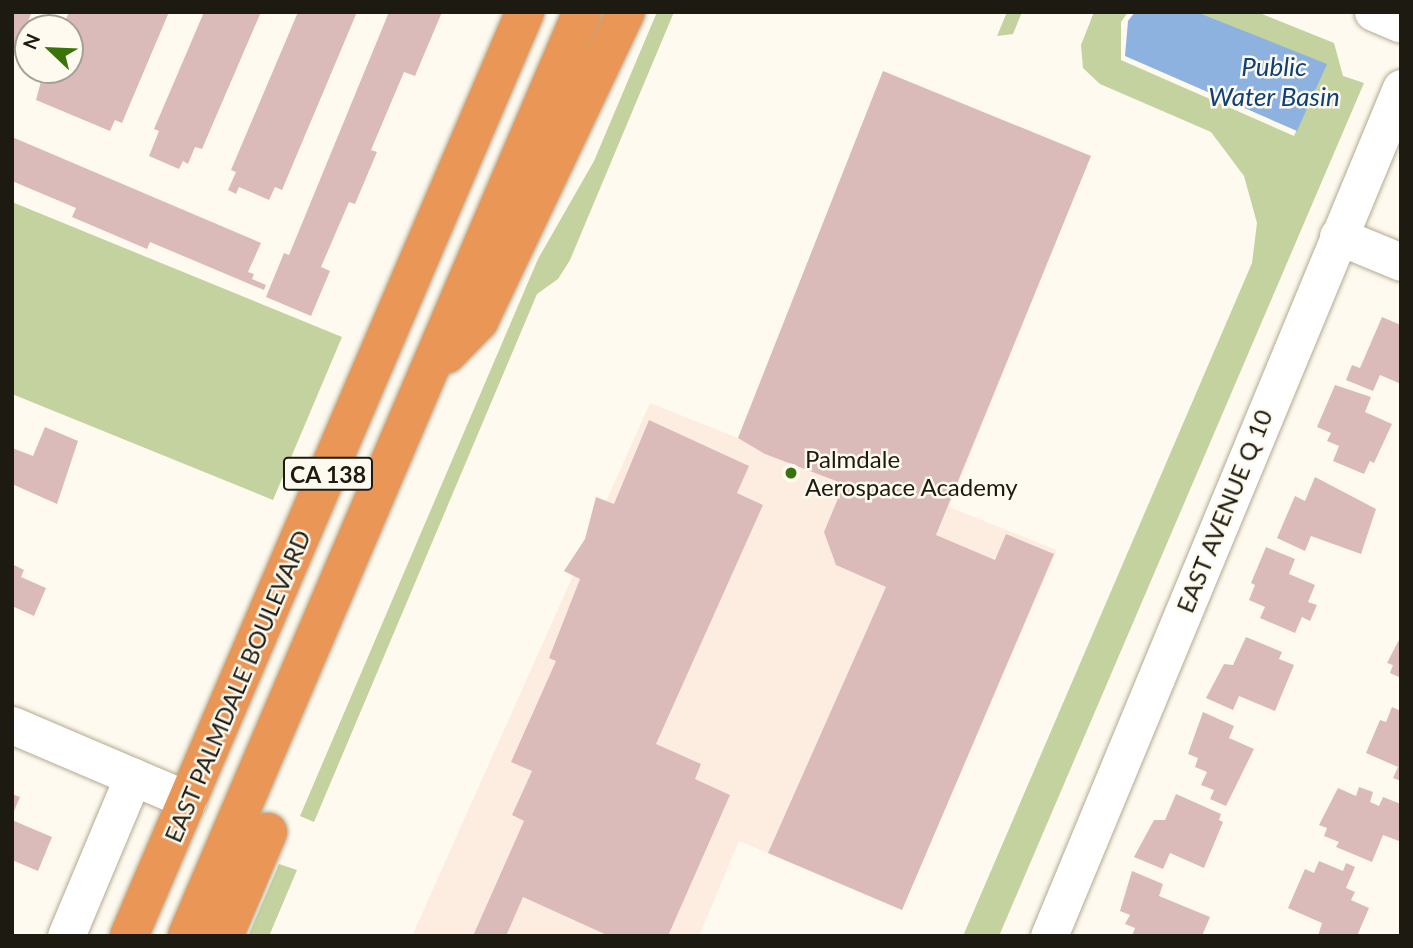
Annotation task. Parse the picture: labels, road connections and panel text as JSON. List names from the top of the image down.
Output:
{
  "streets": {
    "highway": ["CA 138", "EAST PALMDALE BOULEVARD"],
    "street": ["EAST AVENUE Q 10"]
  },
  "water": ["Public Water Basin"],
  "places": ["Palmdale Aerospace Academy"],
  "north": "top left"
}
